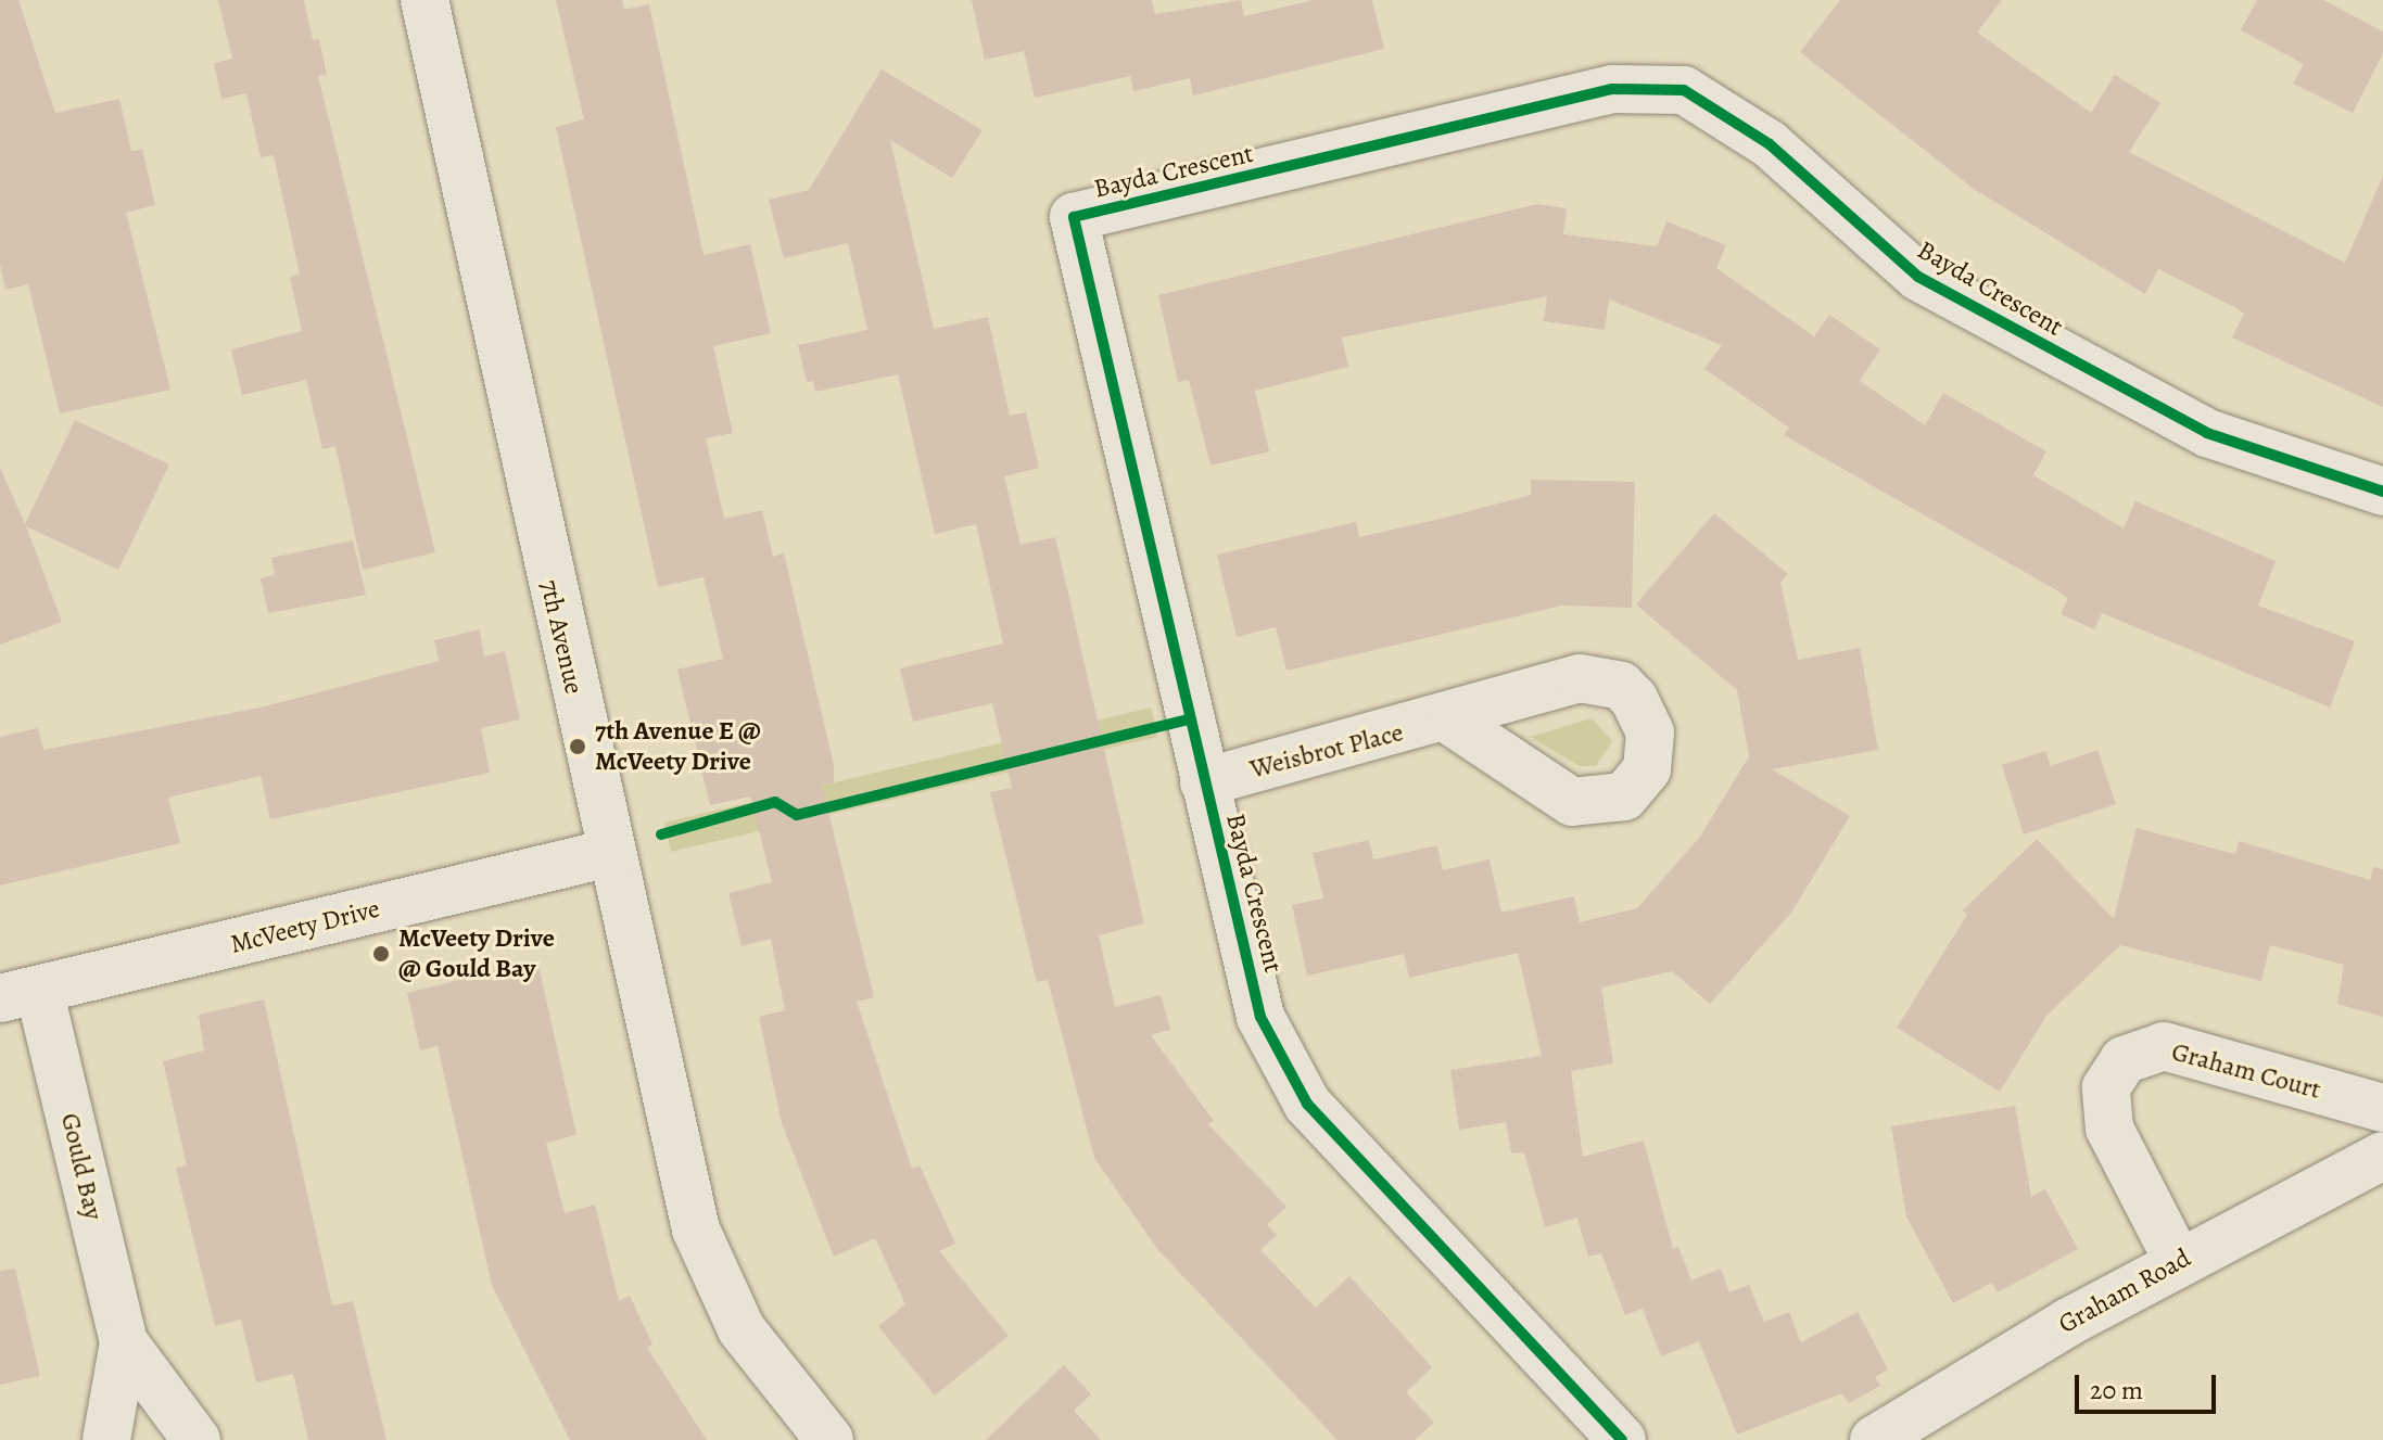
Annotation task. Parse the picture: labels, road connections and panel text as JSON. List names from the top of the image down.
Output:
{
  "streets": {
    "street": [
      "Bayda Crescent",
      "7th Avenue",
      "Weisbrot Place",
      "McVeety Drive",
      "Graham Court",
      "Gould Bay",
      "Graham Road"
    ]
  },
  "crossings": [
    ["Bayda Crescent", "Weisbrot Place"],
    ["7th Avenue", "McVeety Drive"],
    ["McVeety Drive", "Gould Bay"],
    ["Graham Court", "Graham Road"]
  ],
  "places": ["7th Avenue E @ McVeety Drive", "McVeety Drive @ Gould Bay"],
  "scale_bar": "20 m"
}
